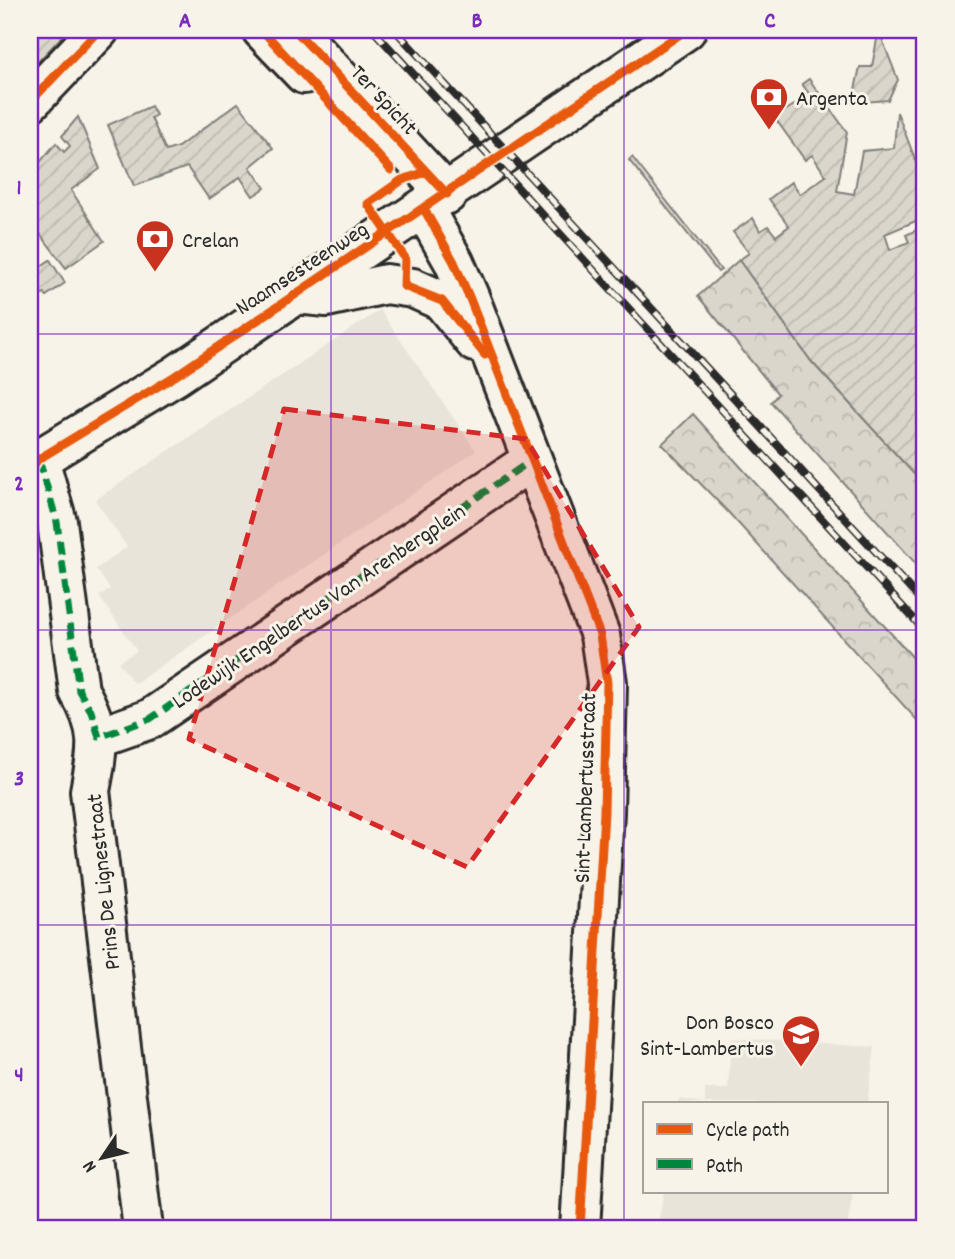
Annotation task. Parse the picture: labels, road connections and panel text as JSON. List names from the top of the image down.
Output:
{
  "streets": {
    "street": [
      "Ter Spicht",
      "Naamsesteenweg",
      "Lodewijk Engelbertus Van Arenbergplein",
      "Sint-Lambertusstraat",
      "Prins De Lignestraat"
    ]
  },
  "crossings": [
    ["Ter Spicht", "Naamsesteenweg"],
    ["Ter Spicht", "Sint-Lambertusstraat"],
    ["Naamsesteenweg", "Sint-Lambertusstraat"],
    ["Naamsesteenweg", "Prins De Lignestraat"],
    ["Lodewijk Engelbertus Van Arenbergplein", "Sint-Lambertusstraat"],
    ["Lodewijk Engelbertus Van Arenbergplein", "Prins De Lignestraat"]
  ],
  "places": {
    "bank": ["Argenta", "Crelan"],
    "school or university": ["Don Bosco Sint-Lambertus"]
  },
  "legend": ["Cycle path", "Path"],
  "north": "bottom left",
  "grid": {
    "columns": ["A", "B", "C"],
    "rows": [
      "1",
      "2",
      "3",
      "4"
    ]
  }
}
